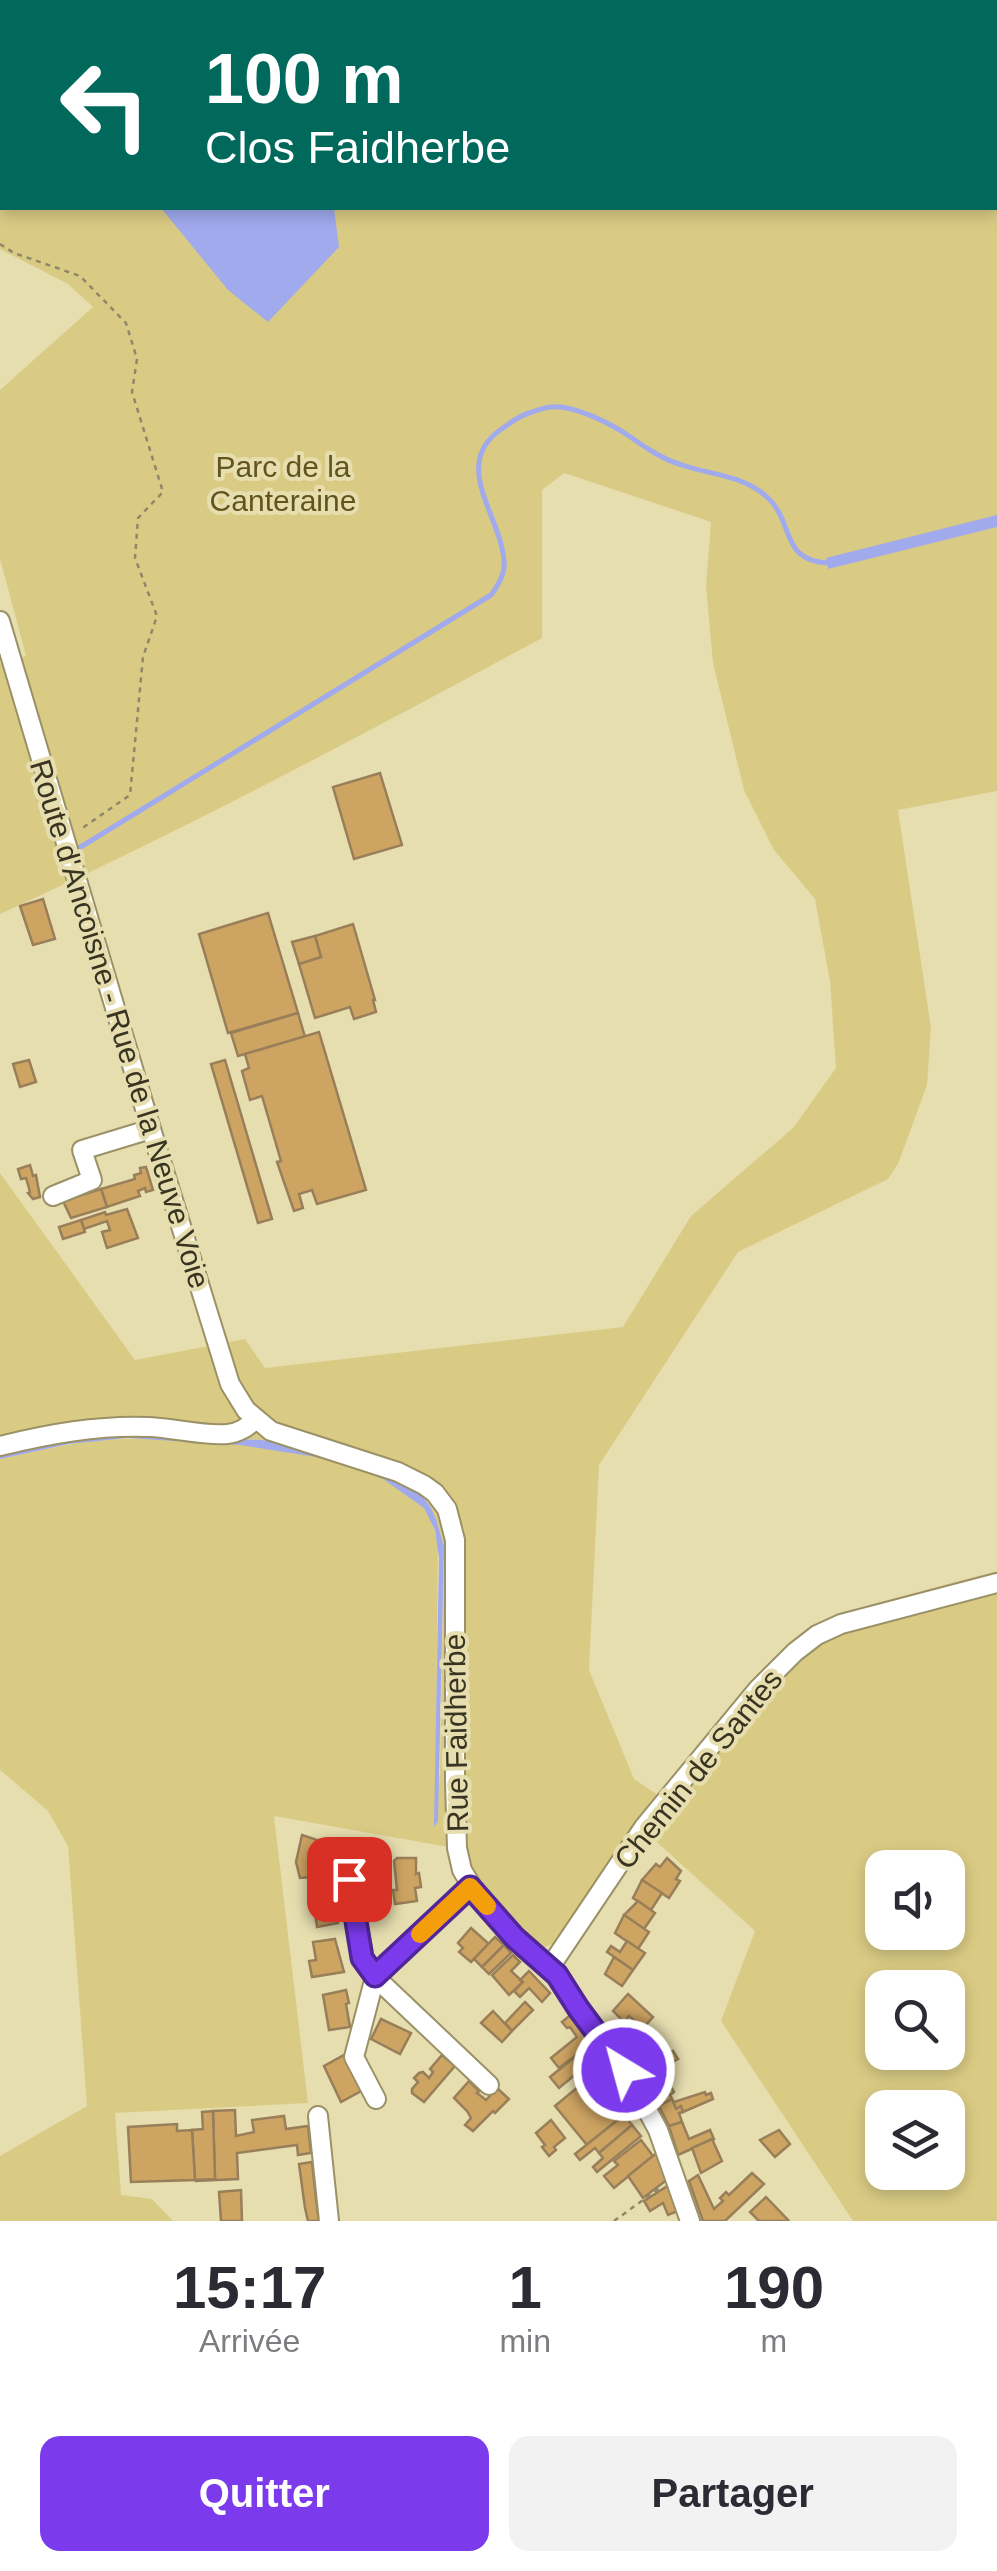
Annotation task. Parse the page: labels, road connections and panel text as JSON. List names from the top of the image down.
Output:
{
  "streets": {
    "street": ["Route d'Ancoisne - Rue de la Neuve Voie", "Rue Faidherbe", "Chemin de Santes"]
  },
  "crossings": [
    ["Route d'Ancoisne - Rue de la Neuve Voie", "Rue Faidherbe"],
    ["Rue Faidherbe", "Chemin de Santes"]
  ],
  "parks": ["Parc de la Canteraine"],
  "page": {
    "turn": ["100 m", "Clos Faidherbe"],
    "eta": [
      "15:17",
      "Arrivée",
      "1",
      "min",
      "190",
      "m"
    ],
    "buttons": ["Quitter", "Partager"]
  }
}
